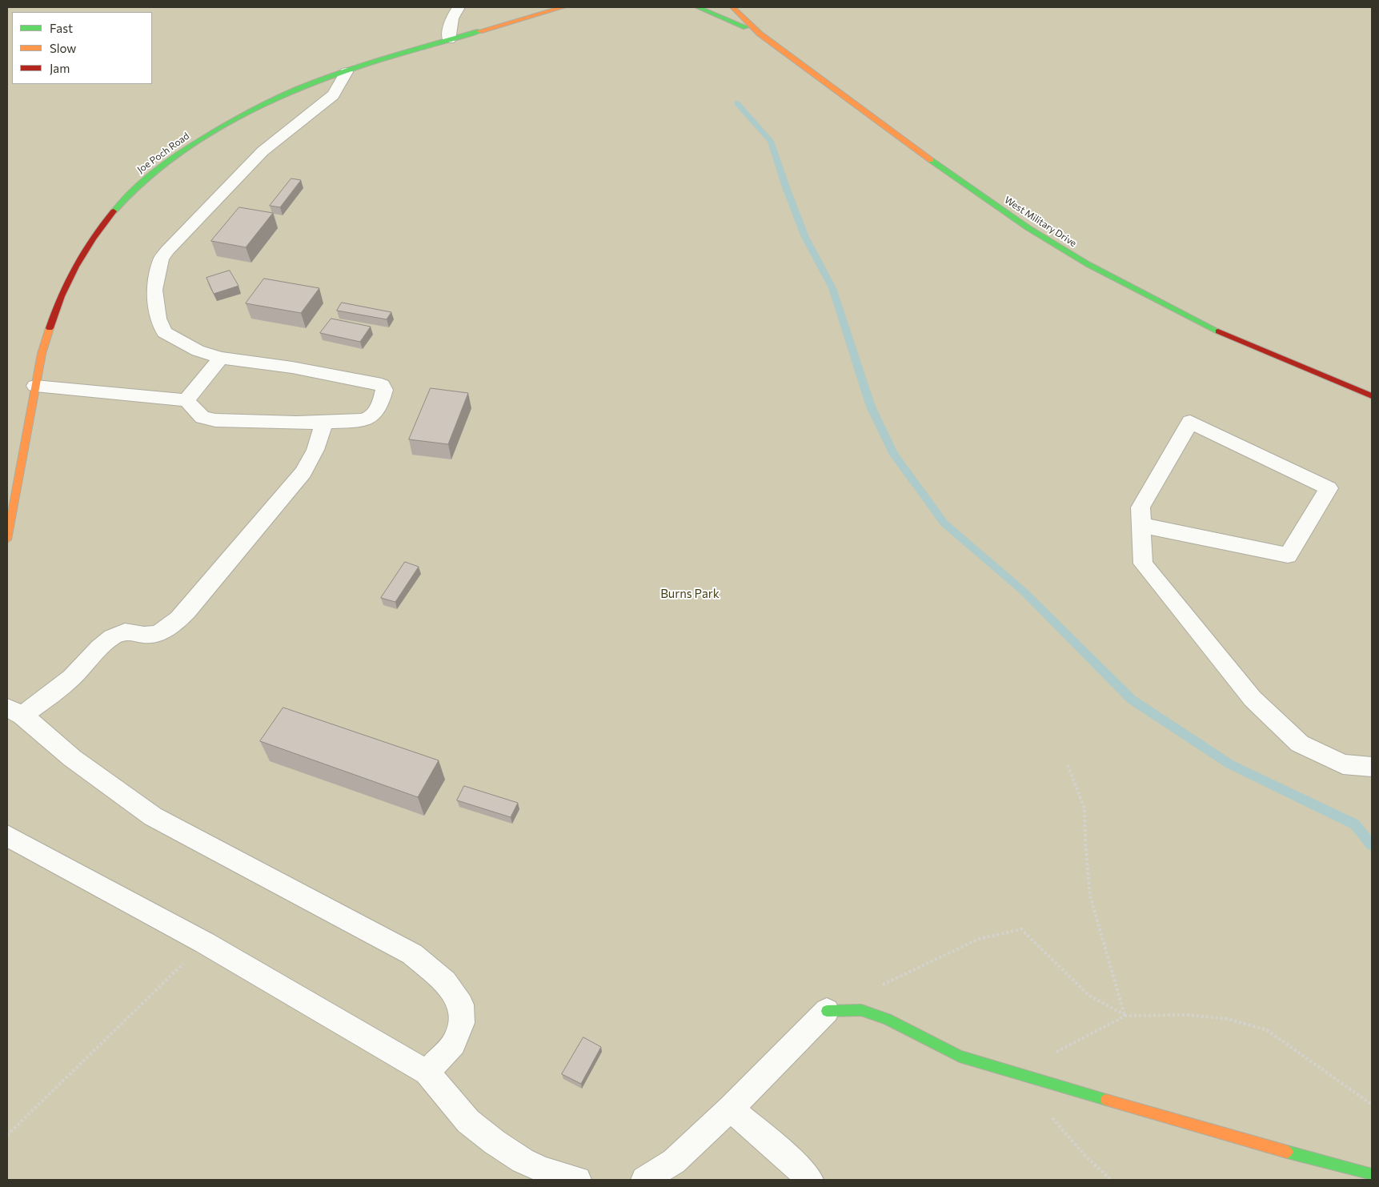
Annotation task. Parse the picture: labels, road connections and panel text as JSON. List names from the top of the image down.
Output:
{
  "streets": {
    "street": ["Joe Poch Road", "West Military Drive"]
  },
  "parks": ["Burns Park"],
  "legend": ["Fast", "Slow", "Jam"]
}
